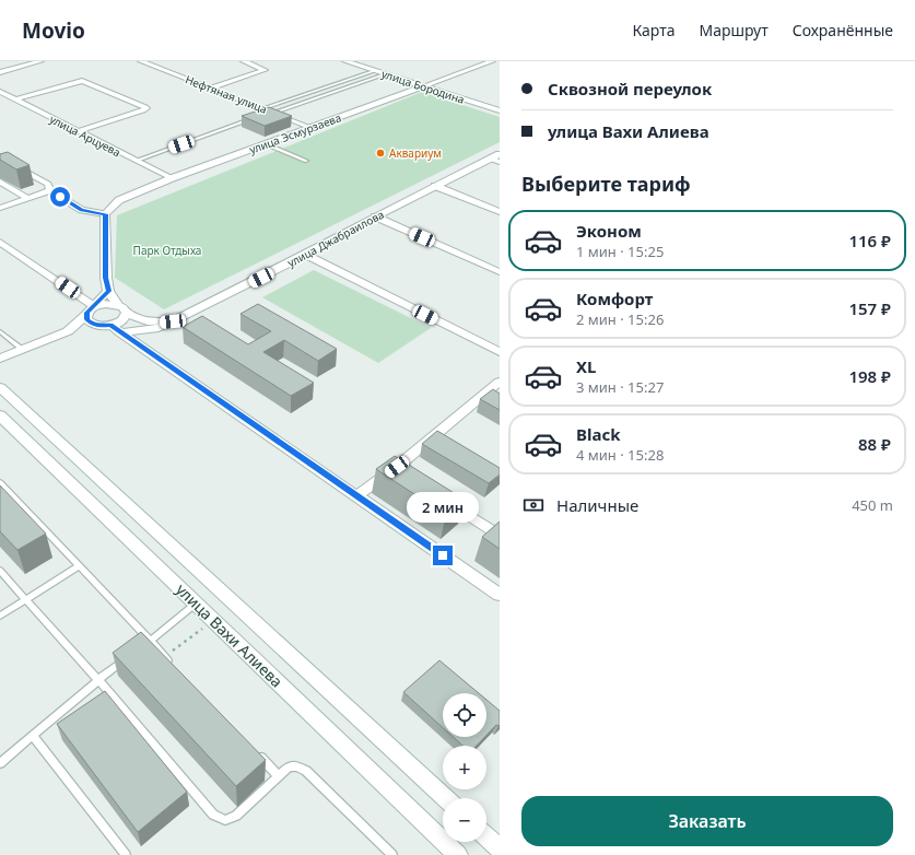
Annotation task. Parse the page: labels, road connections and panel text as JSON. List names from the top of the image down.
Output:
{
  "streets": {
    "street": [
      "улица Бородина",
      "Нефтяная улица",
      "улица Эсмурзаева",
      "улица Арцуева",
      "улица Джабраилова",
      "улица Вахи Алиева"
    ]
  },
  "crossings": [
    ["улица Бородина", "улица Эсмурзаева"],
    ["Нефтяная улица", "улица Эсмурзаева"],
    ["улица Эсмурзаева", "улица Арцуева"]
  ],
  "parks": ["Парк Отдыха"],
  "places": ["Аквариум"],
  "page": {
    "header": "Movio",
    "nav": ["Карта", "Маршрут", "Сохранённые"],
    "banner": ["Сквозной переулок", "улица Вахи Алиева"],
    "heading": "Выберите тариф",
    "list": [
      {
        "name": "Эконом",
        "note": "1 мин · 15:25",
        "value": "116 ₽"
      },
      {
        "name": "Комфорт",
        "note": "2 мин · 15:26",
        "value": "157 ₽"
      },
      {
        "name": "XL",
        "note": "3 мин · 15:27",
        "value": "198 ₽"
      },
      {
        "name": "Black",
        "note": "4 мин · 15:28",
        "value": "88 ₽"
      }
    ],
    "pay": ["Наличные", "450 m"],
    "bubble": "2 мин",
    "map_buttons": ["+", "−"],
    "buttons": "Заказать"
  }
}
